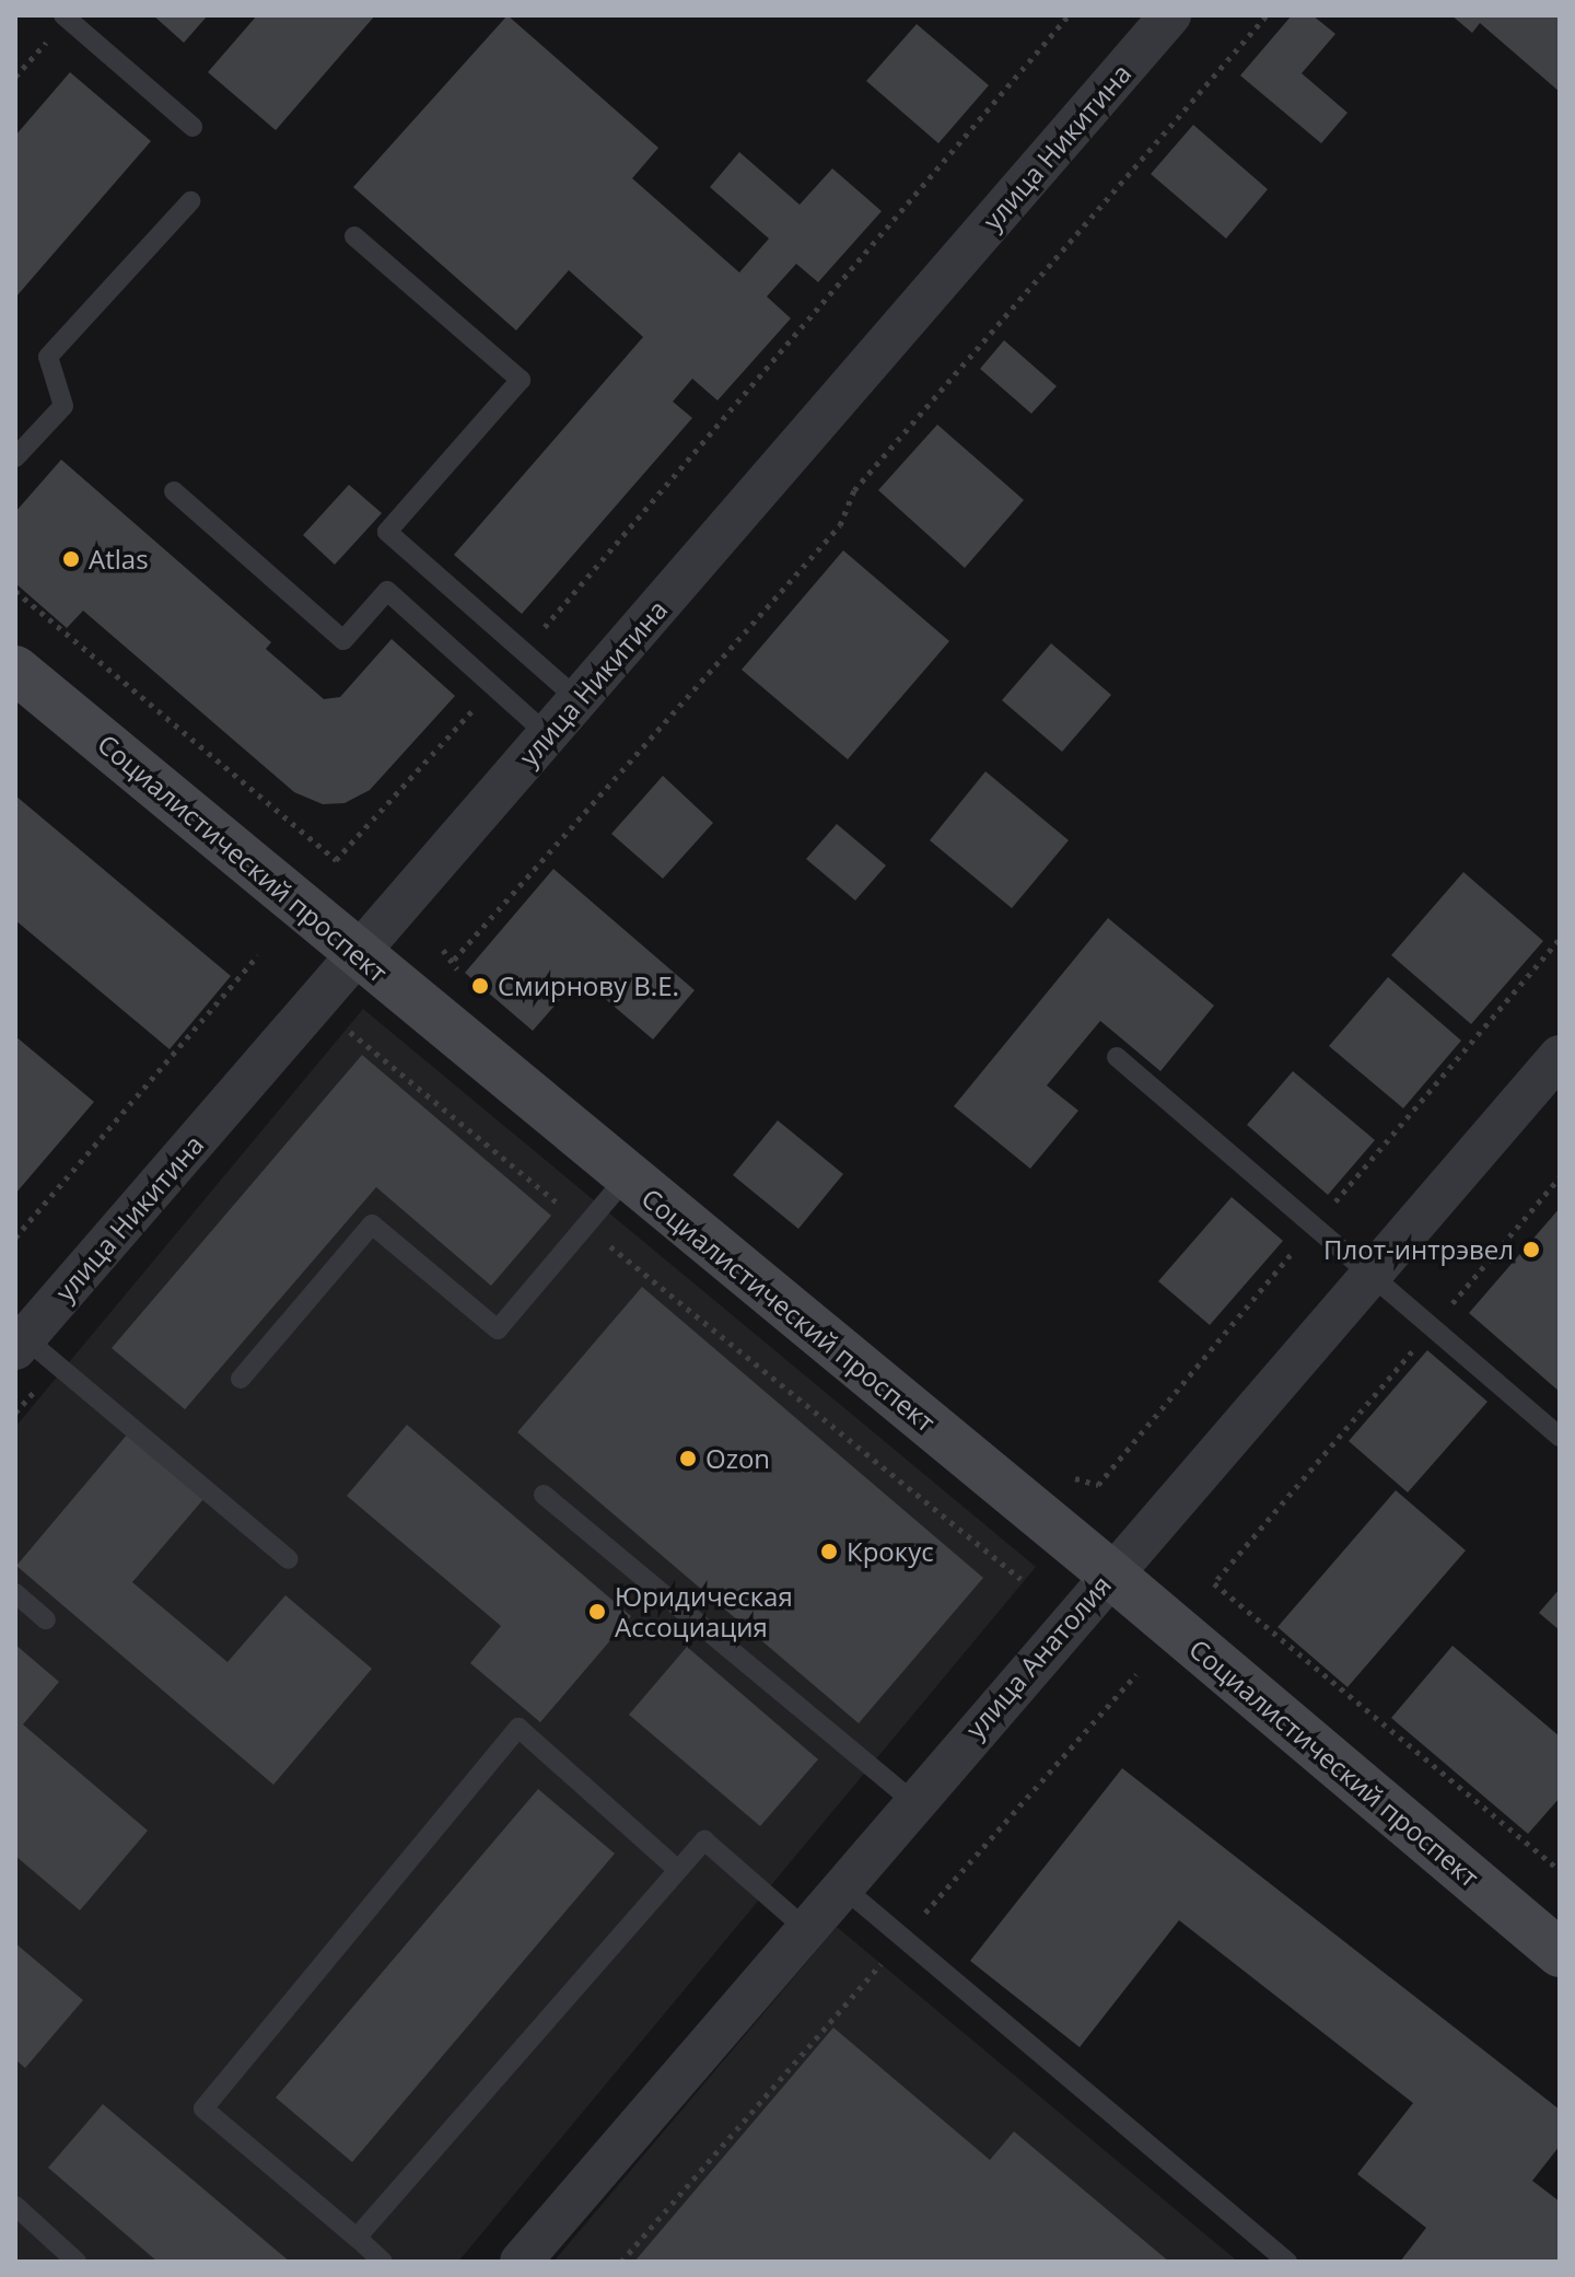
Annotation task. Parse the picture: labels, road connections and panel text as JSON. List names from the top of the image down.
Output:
{
  "streets": {
    "street": ["улица Никитина", "Социалистический проспект", "улица Анатолия"]
  },
  "crossings": [
    ["улица Никитина", "Социалистический проспект"],
    ["Социалистический проспект", "улица Анатолия"]
  ],
  "places": [
    "Atlas",
    "Смирнову В.Е.",
    "Плот-интрэвел",
    "Ozon",
    "Крокус",
    "Юридическая Ассоциация"
  ]
}
